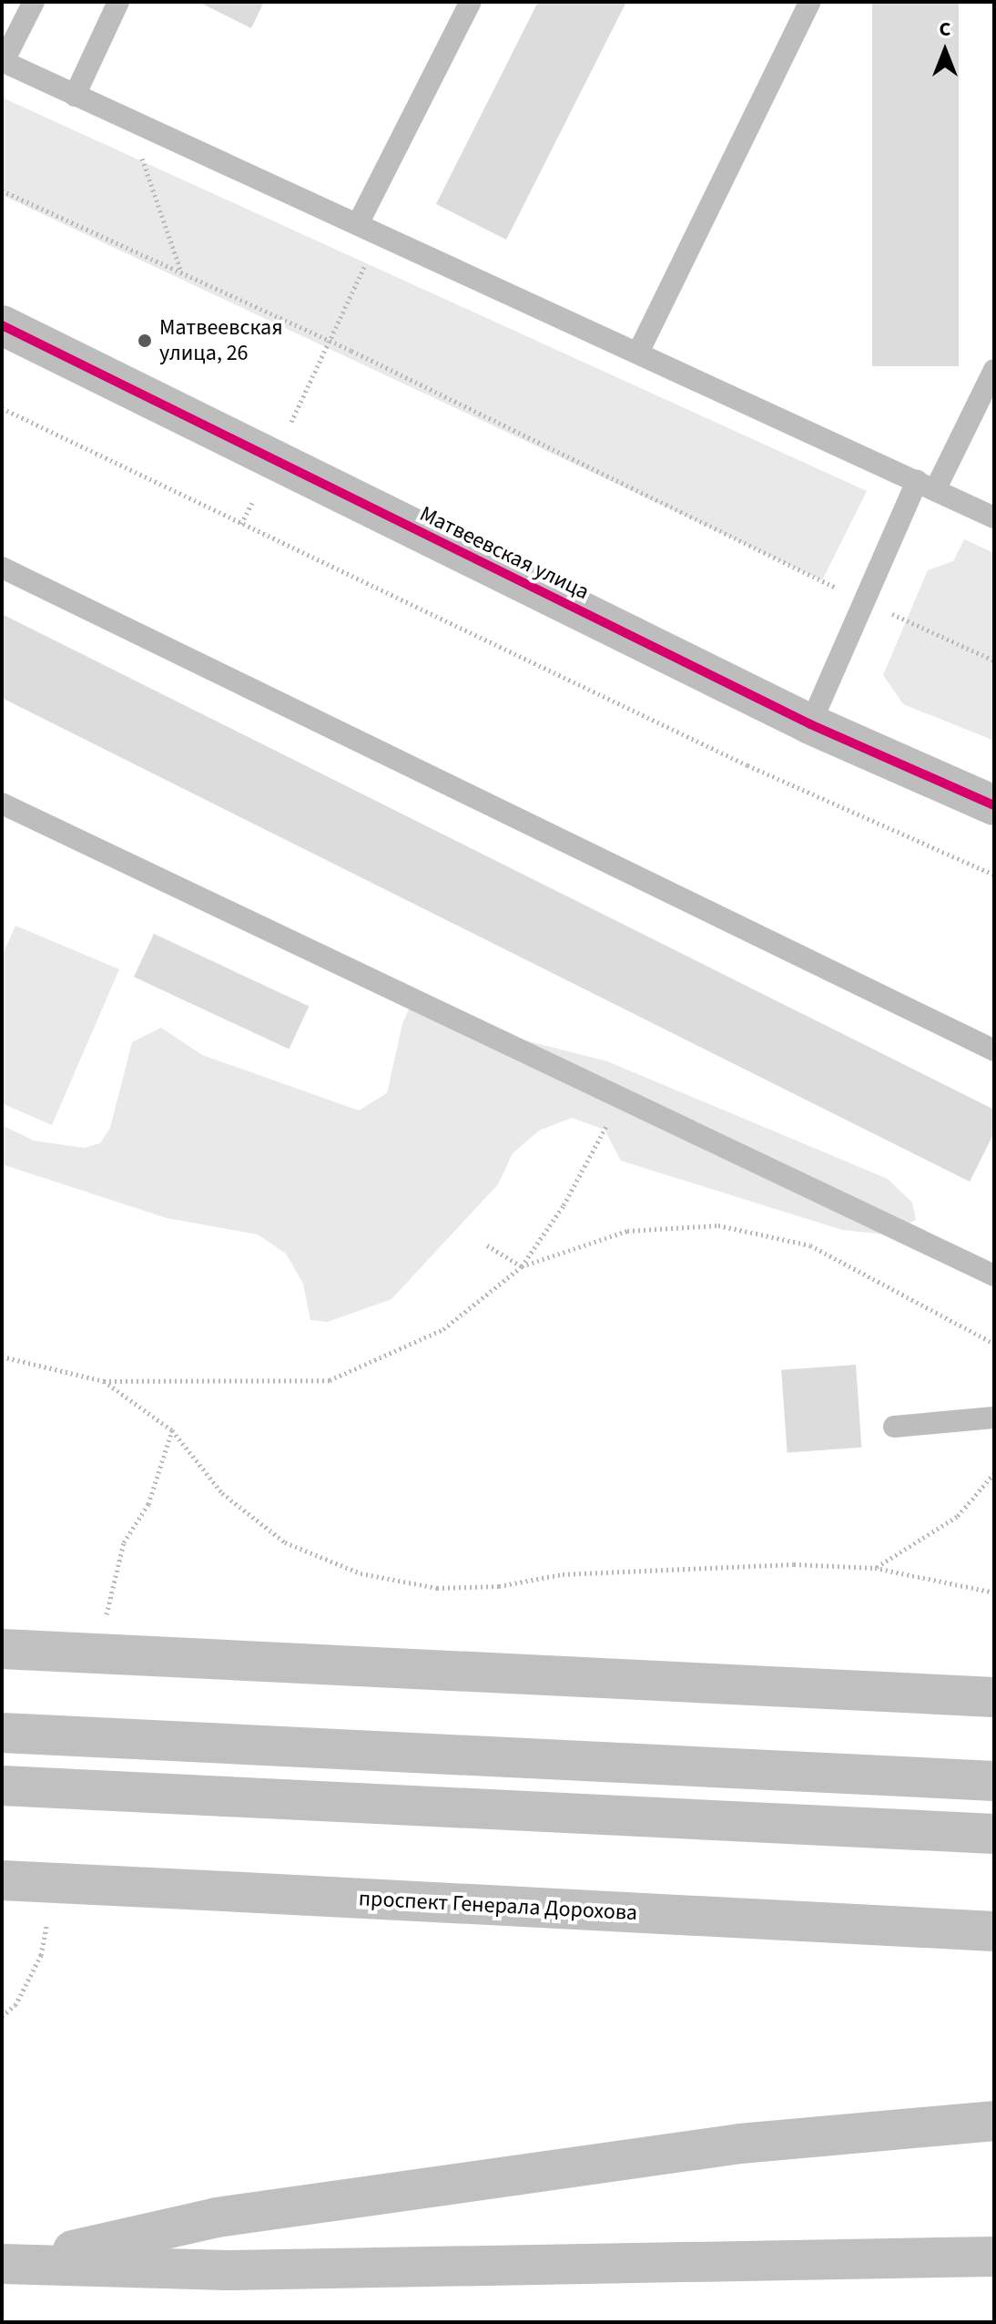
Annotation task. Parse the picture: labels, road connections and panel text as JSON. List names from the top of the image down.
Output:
{
  "streets": {
    "main road": ["проспект Генерала Дорохова"],
    "street": ["Матвеевская улица"]
  },
  "places": ["Матвеевская улица, 26"],
  "north": "top"
}
